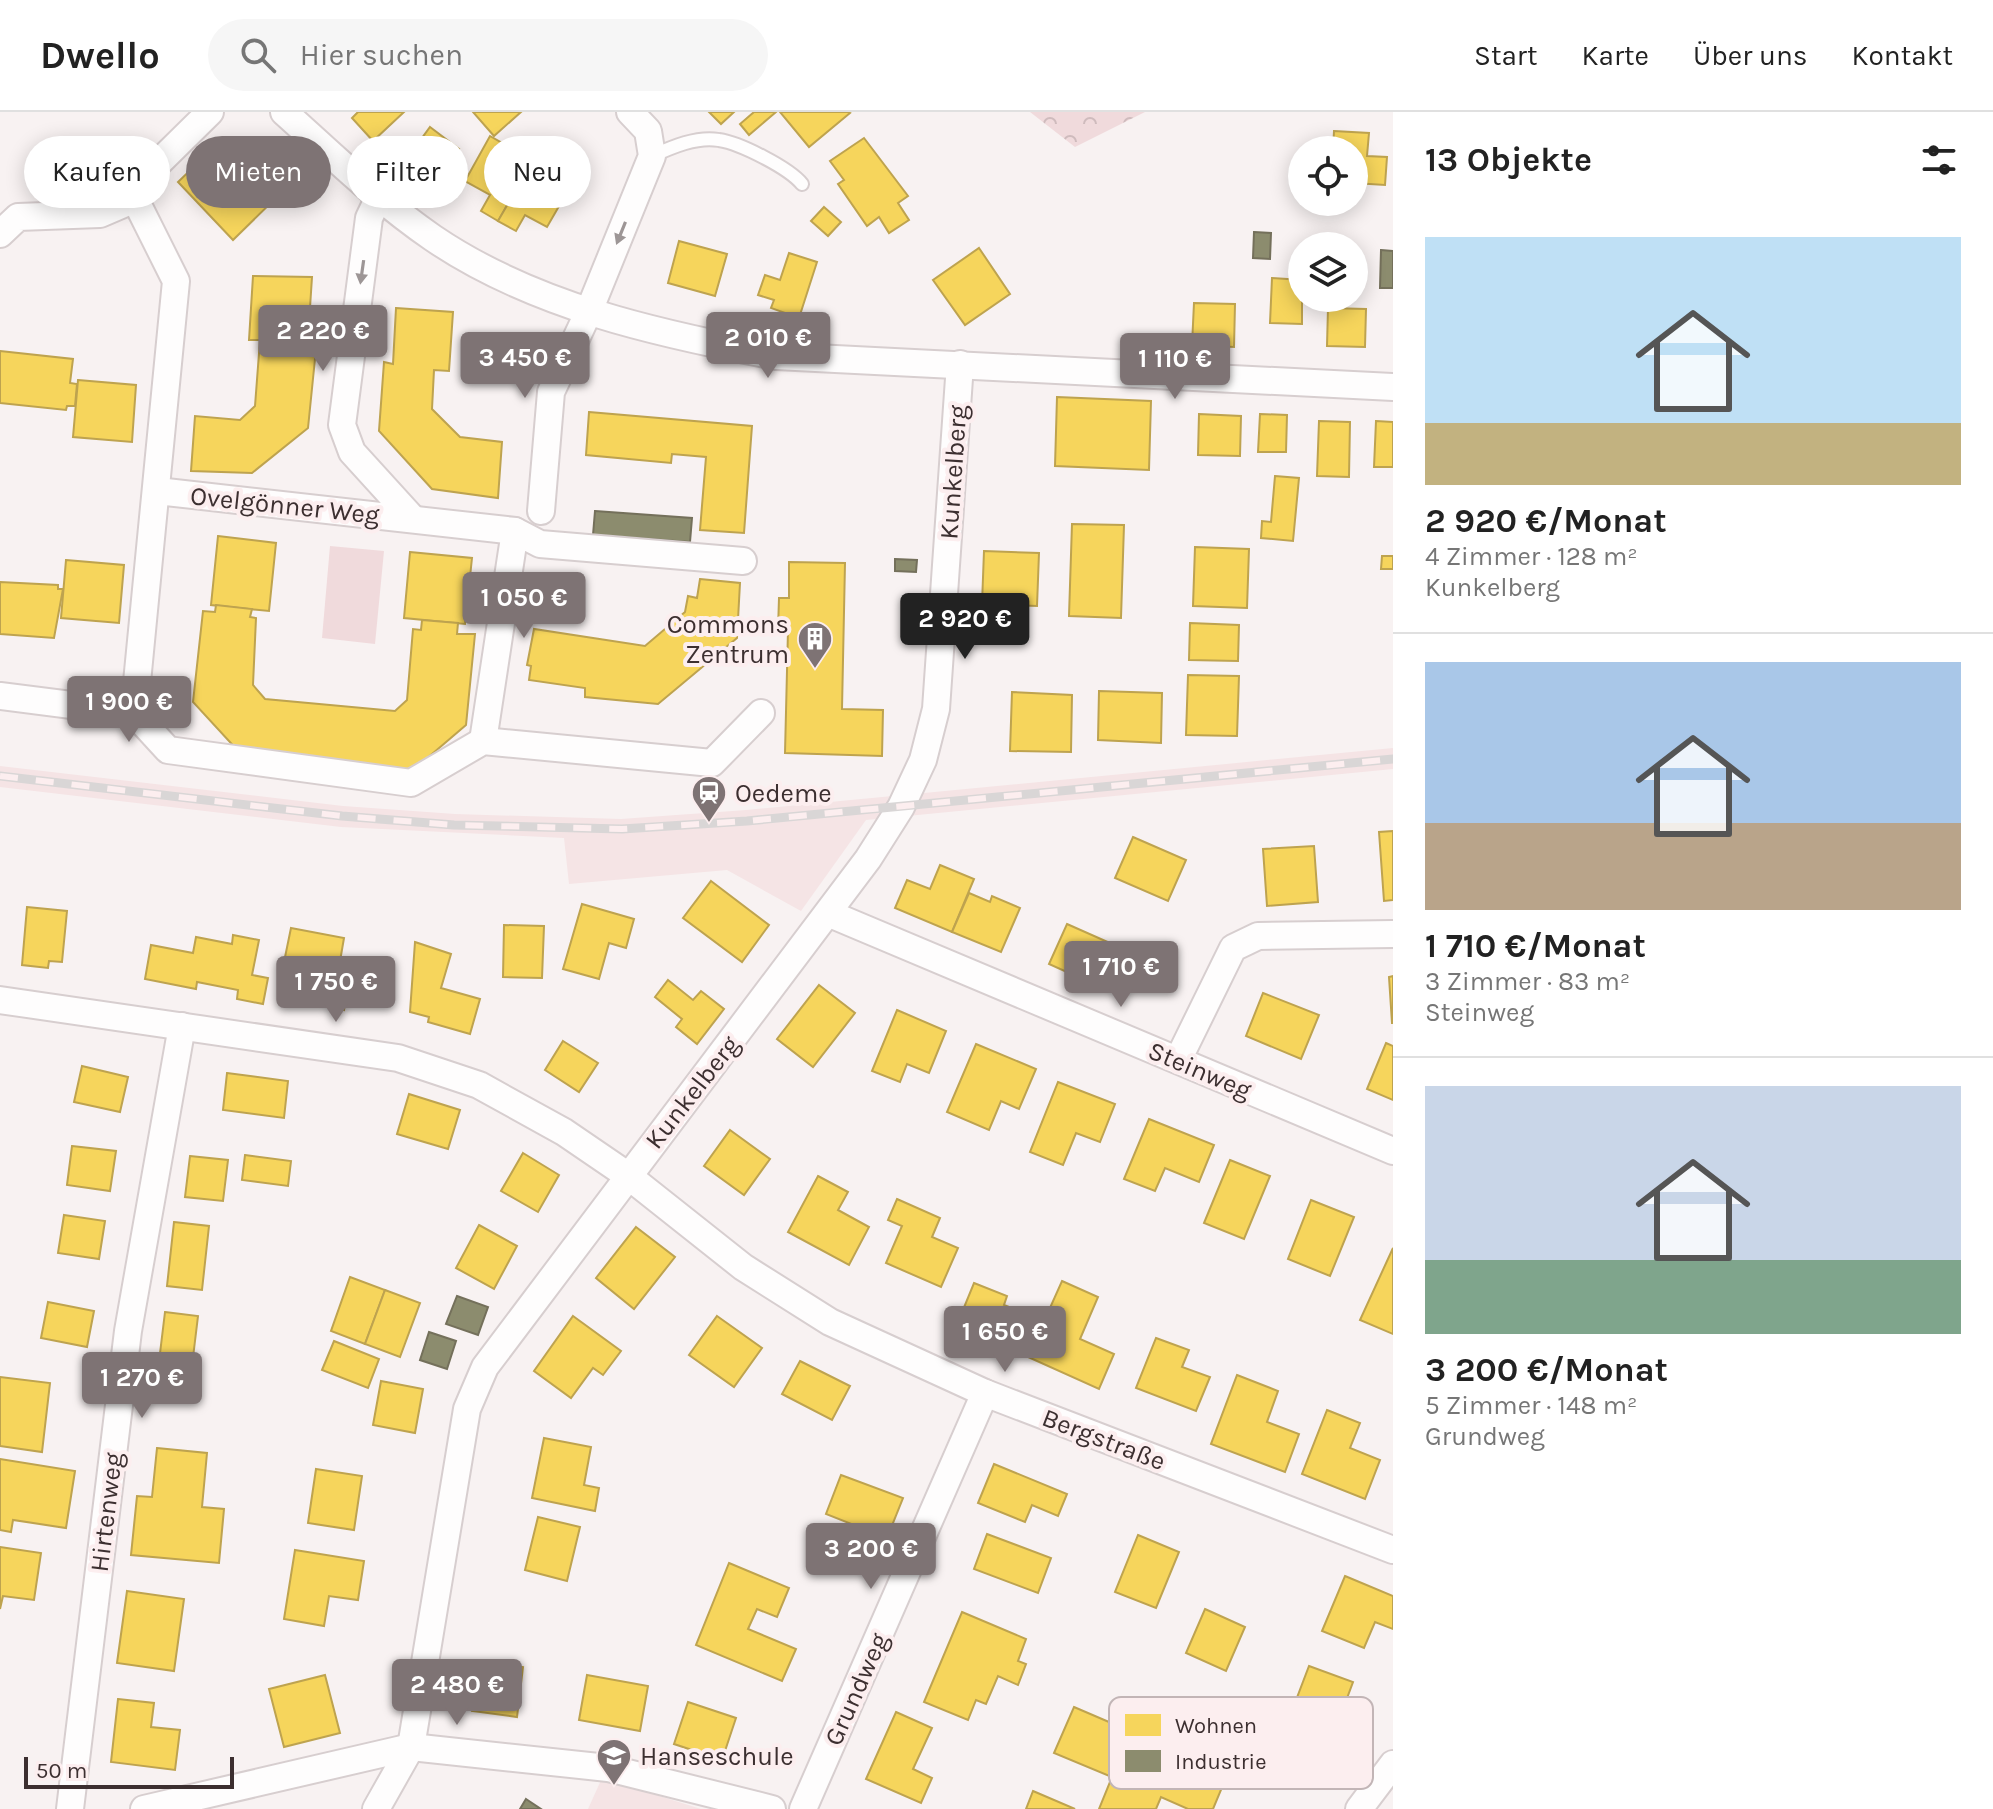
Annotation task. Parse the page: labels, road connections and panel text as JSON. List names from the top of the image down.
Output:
{
  "streets": {
    "street": [
      "Kunkelberg",
      "Ovelgönner Weg",
      "Steinweg",
      "Bergstraße",
      "Hirtenweg",
      "Grundweg"
    ]
  },
  "crossings": [
    ["Kunkelberg", "Steinweg"],
    ["Kunkelberg", "Bergstraße"],
    ["Bergstraße", "Hirtenweg"],
    ["Bergstraße", "Grundweg"]
  ],
  "places": {
    "building": ["Commons Zentrum"],
    "station": ["Oedeme"],
    "school or university": ["Hanseschule"]
  },
  "legend": ["Wohnen", "Industrie"],
  "scale_bar": "50 m",
  "page": {
    "header": "Dwello",
    "search": "Hier suchen",
    "nav": [
      "Start",
      "Karte",
      "Über uns",
      "Kontakt"
    ],
    "heading": "13 Objekte",
    "chip": [
      "Kaufen",
      "Mieten",
      "Filter",
      "Neu"
    ],
    "list": [
      {
        "name": "2 920 €/Monat",
        "note": "4 Zimmer · 128 m² · Kunkelberg"
      },
      {
        "name": "1 710 €/Monat",
        "note": "3 Zimmer · 83 m² · Steinweg"
      },
      {
        "name": "3 200 €/Monat",
        "note": "5 Zimmer · 148 m² · Grundweg"
      }
    ],
    "price": [
      "2 220 €",
      "2 010 €",
      "3 450 €",
      "1 110 €",
      "1 050 €",
      "2 920 €",
      "1 900 €",
      "1 710 €",
      "1 750 €",
      "1 650 €",
      "1 270 €",
      "3 200 €",
      "2 480 €"
    ],
    "scale": "50 m"
  }
}
